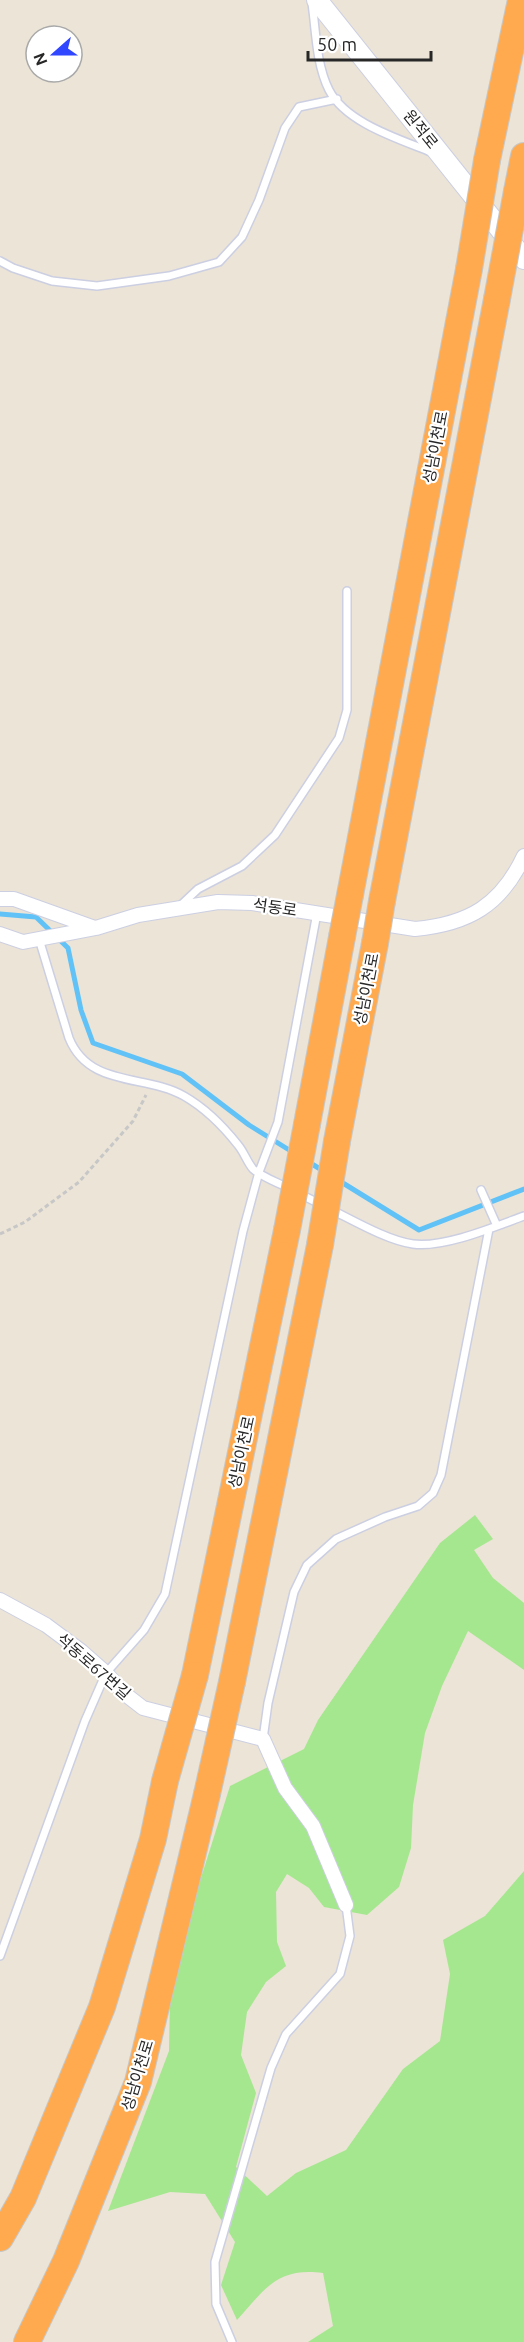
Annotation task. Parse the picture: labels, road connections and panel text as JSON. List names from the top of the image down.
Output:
{
  "streets": {
    "highway": ["성남이천로"],
    "street": ["원적로", "석동로", "석동로67번길"]
  },
  "scale_bar": "50 m",
  "north": "left"
}
